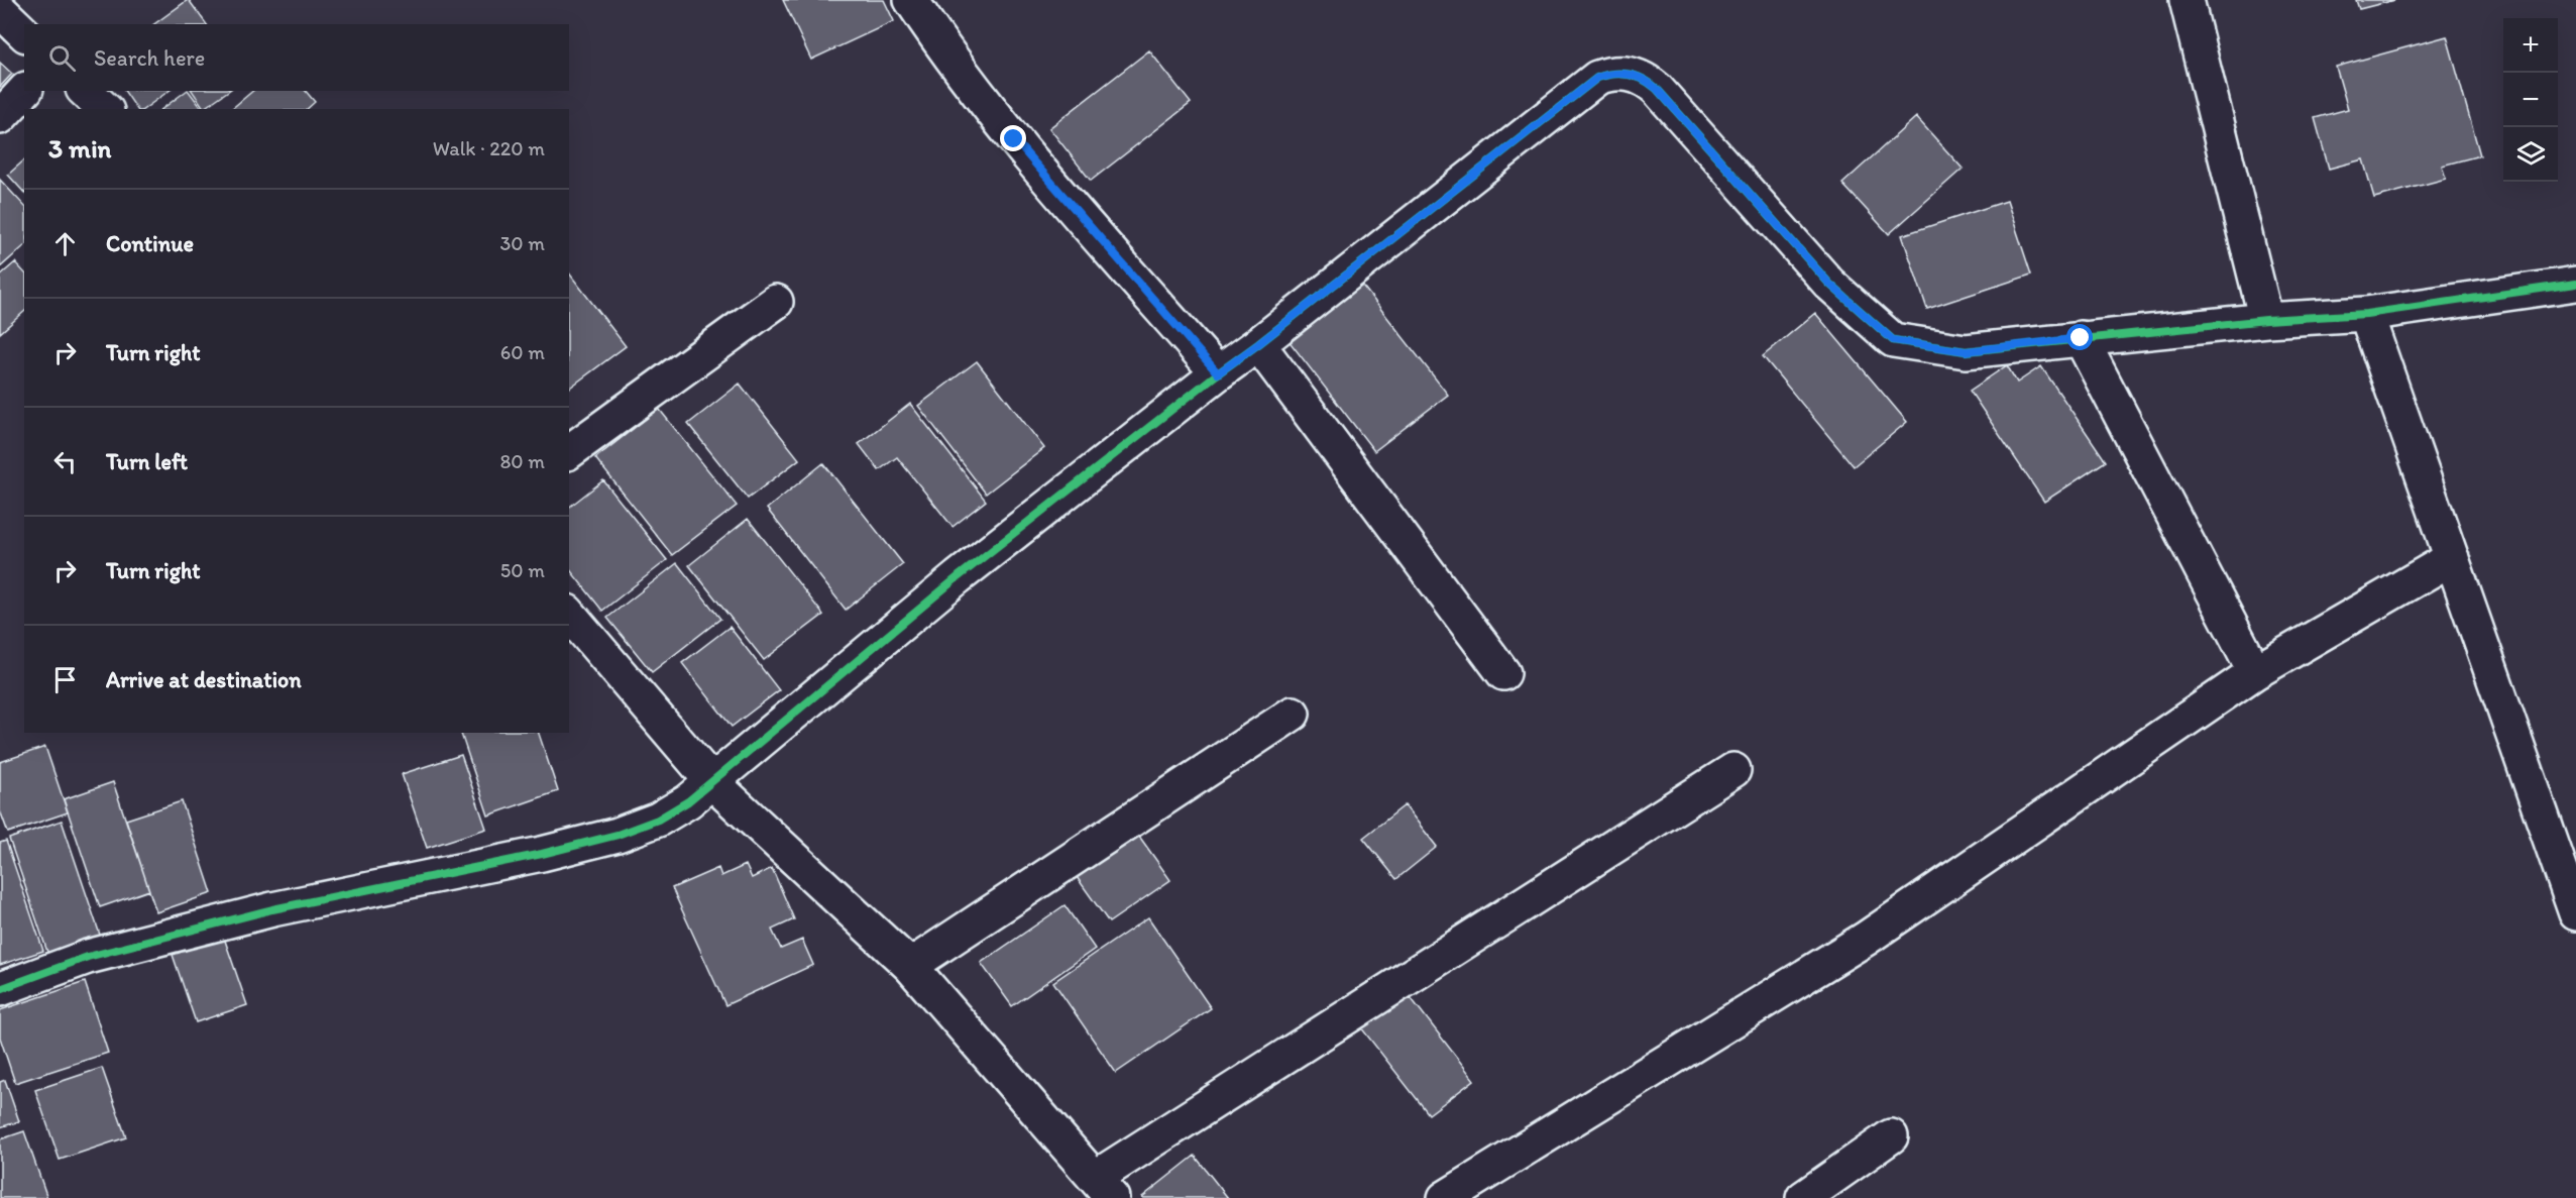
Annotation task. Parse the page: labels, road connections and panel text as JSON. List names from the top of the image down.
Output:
{
  "page": {
    "map_buttons": ["+", "−"],
    "search": "Search here",
    "heading": ["3 min", "Walk · 220 m"],
    "list": [
      ["Continue", "30 m"],
      ["Turn right", "60 m"],
      ["Turn left", "80 m"],
      ["Turn right", "50 m"],
      "Arrive at destination"
    ]
  }
}
